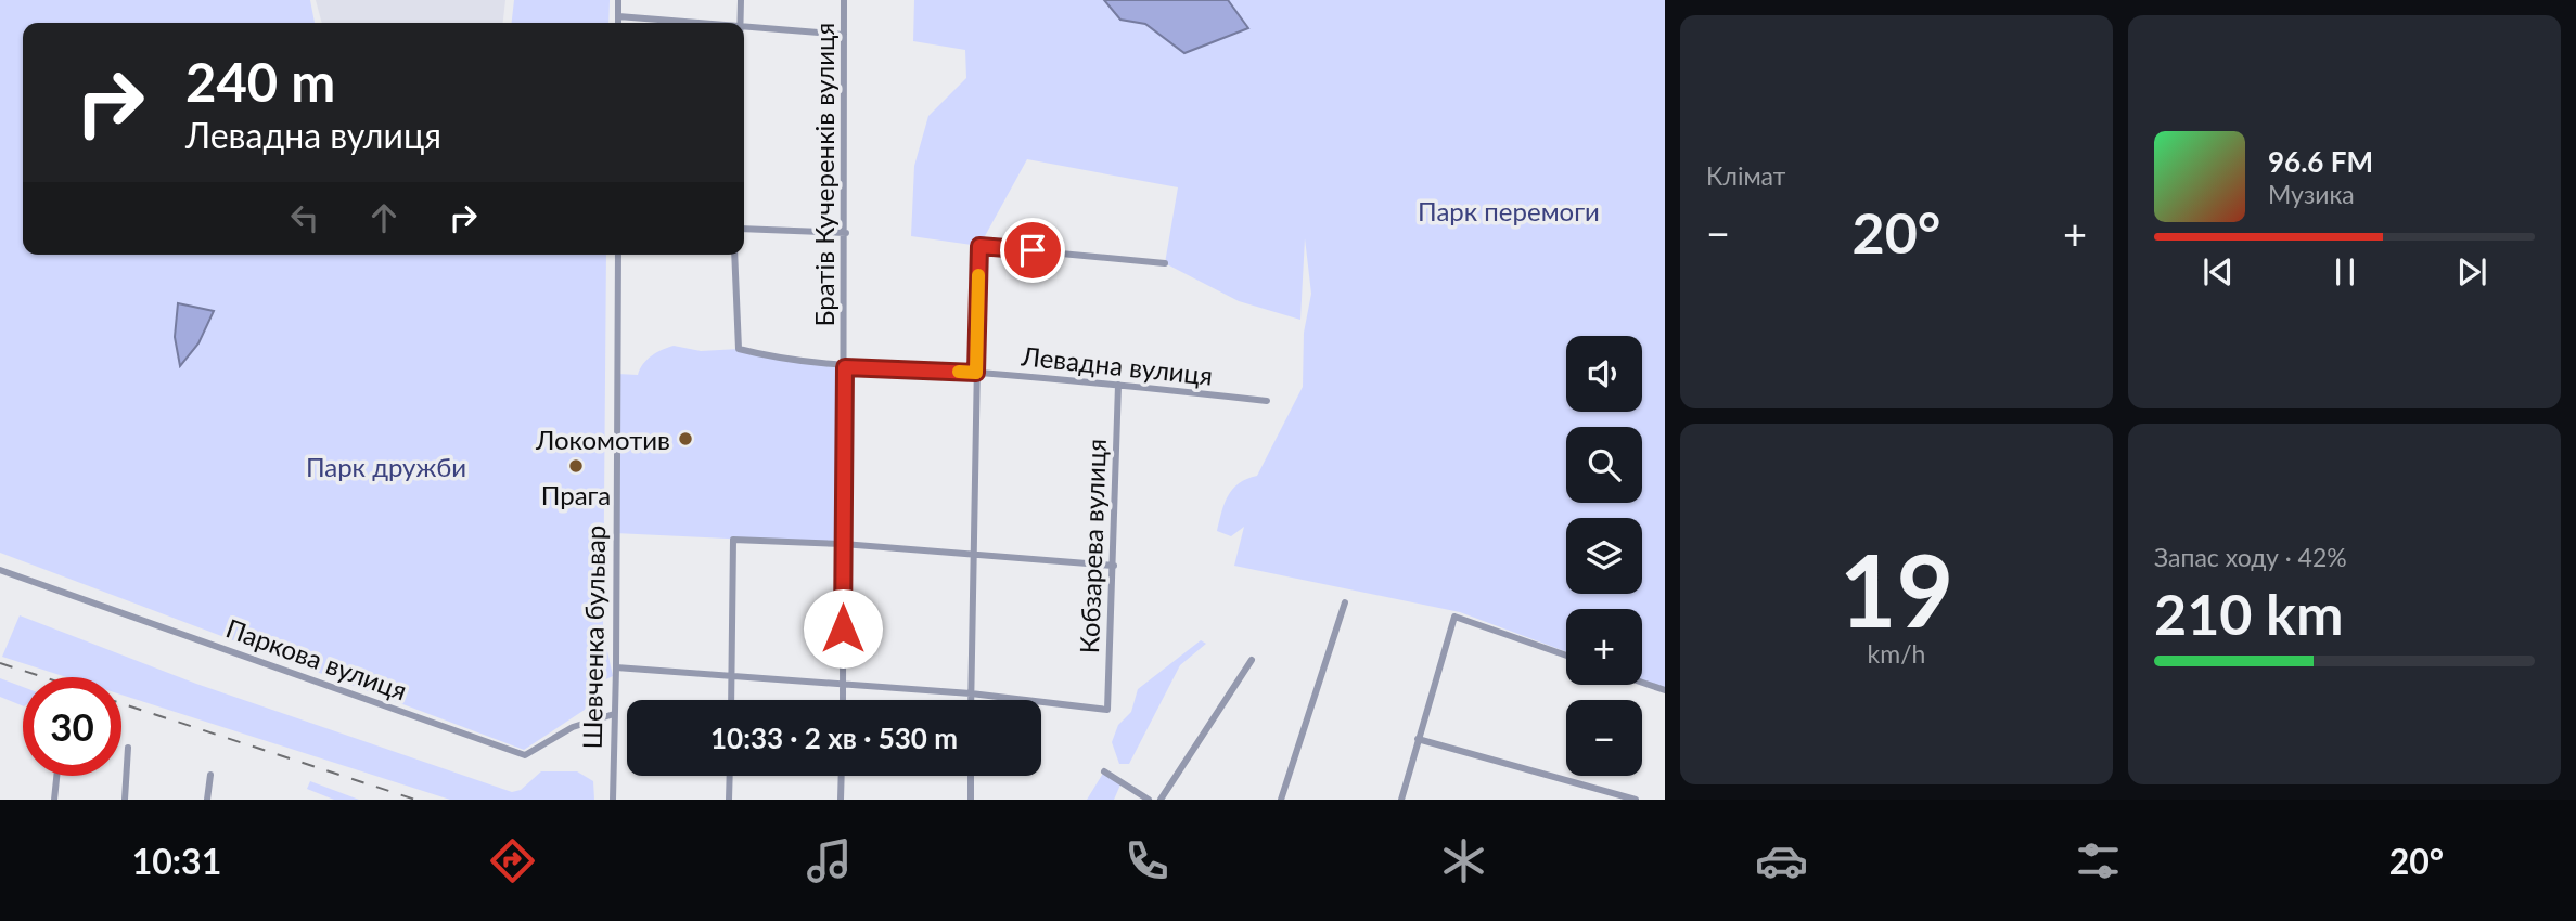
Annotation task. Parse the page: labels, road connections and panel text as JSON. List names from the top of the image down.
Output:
{
  "streets": {
    "street": [
      "Братів Кучеренків вулиця",
      "Левадна вулиця",
      "Кобзарева вулиця",
      "Шевченка бульвар",
      "Паркова вулиця"
    ]
  },
  "crossings": [
    ["Братів Кучеренків вулиця", "Левадна вулиця"],
    ["Левадна вулиця", "Кобзарева вулиця"],
    ["Шевченка бульвар", "Паркова вулиця"]
  ],
  "parks": ["Парк перемоги", "Парк дружби"],
  "places": ["Локомотив", "Прага"],
  "page": {
    "tile": [
      "Клімат",
      ["19", "km/h"],
      ["Запас ходу · 42%", "210 km"]
    ],
    "turn": ["240 m", "Левадна вулиця"],
    "song": ["96.6 FM", "Музика"],
    "heat": ["−", "20°", "+"],
    "map_buttons": ["+", "−"],
    "limit": "30",
    "trip": "10:33 · 2 хв · 530 m",
    "tabs": ["10:31", "20°"]
  }
}
